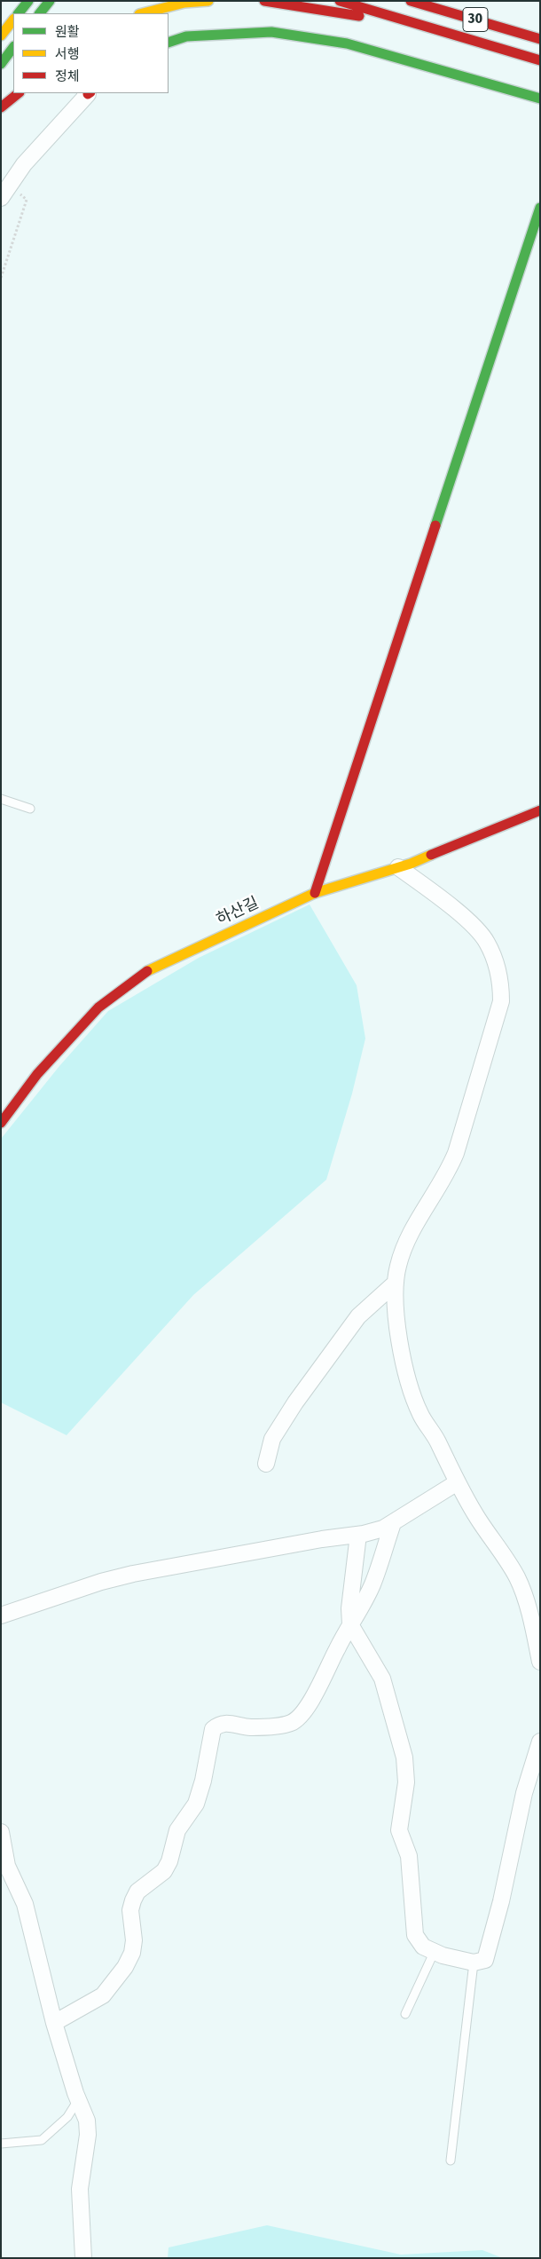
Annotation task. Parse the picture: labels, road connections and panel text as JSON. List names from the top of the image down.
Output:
{
  "streets": {
    "main road": ["30", "하산길"]
  },
  "legend": ["원활", "서행", "정체"]
}
